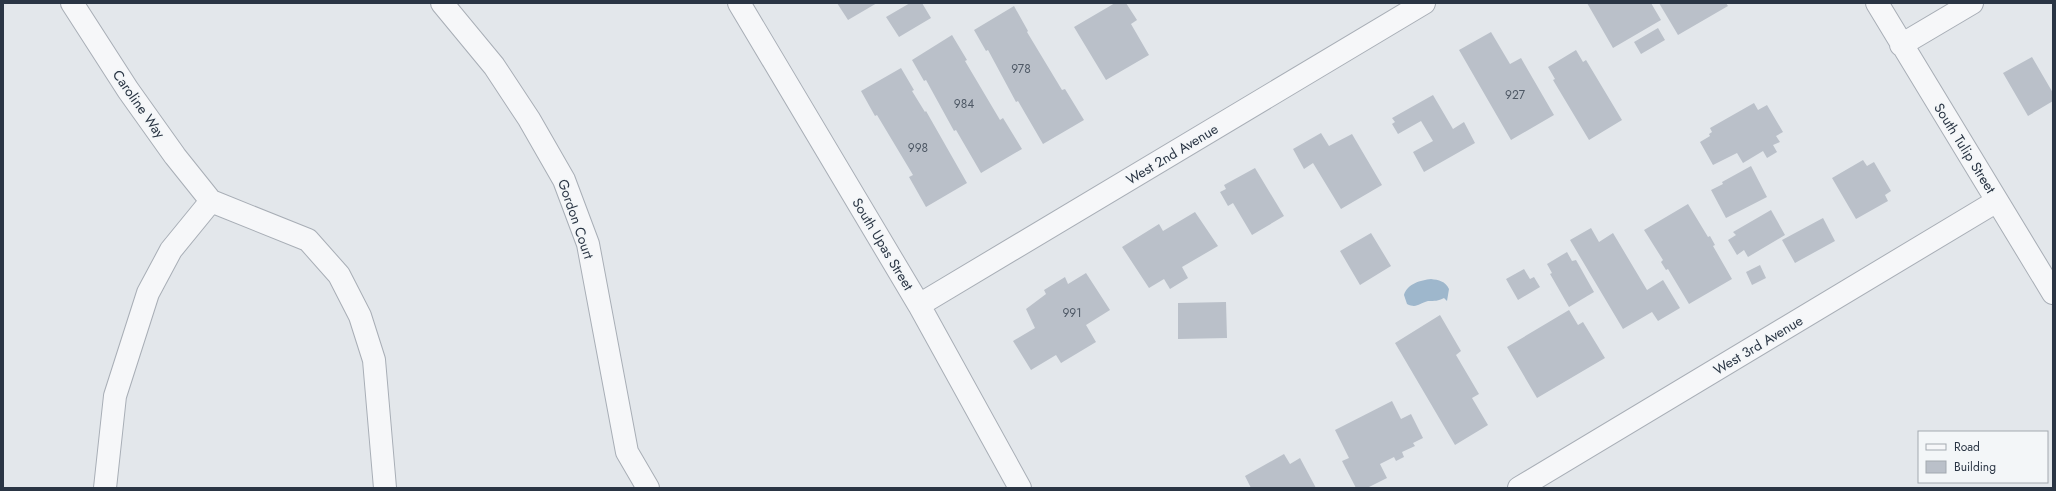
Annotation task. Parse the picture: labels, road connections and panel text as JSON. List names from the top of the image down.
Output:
{
  "streets": {
    "street": [
      "Caroline Way",
      "South Tulip Street",
      "West 2nd Avenue",
      "Gordon Court",
      "South Upas Street",
      "West 3rd Avenue"
    ]
  },
  "crossings": [
    ["South Tulip Street", "West 3rd Avenue"],
    ["West 2nd Avenue", "South Upas Street"]
  ],
  "house_numbers": [
    "978",
    "927",
    "984",
    "998",
    "991"
  ],
  "legend": ["Road", "Building"]
}
